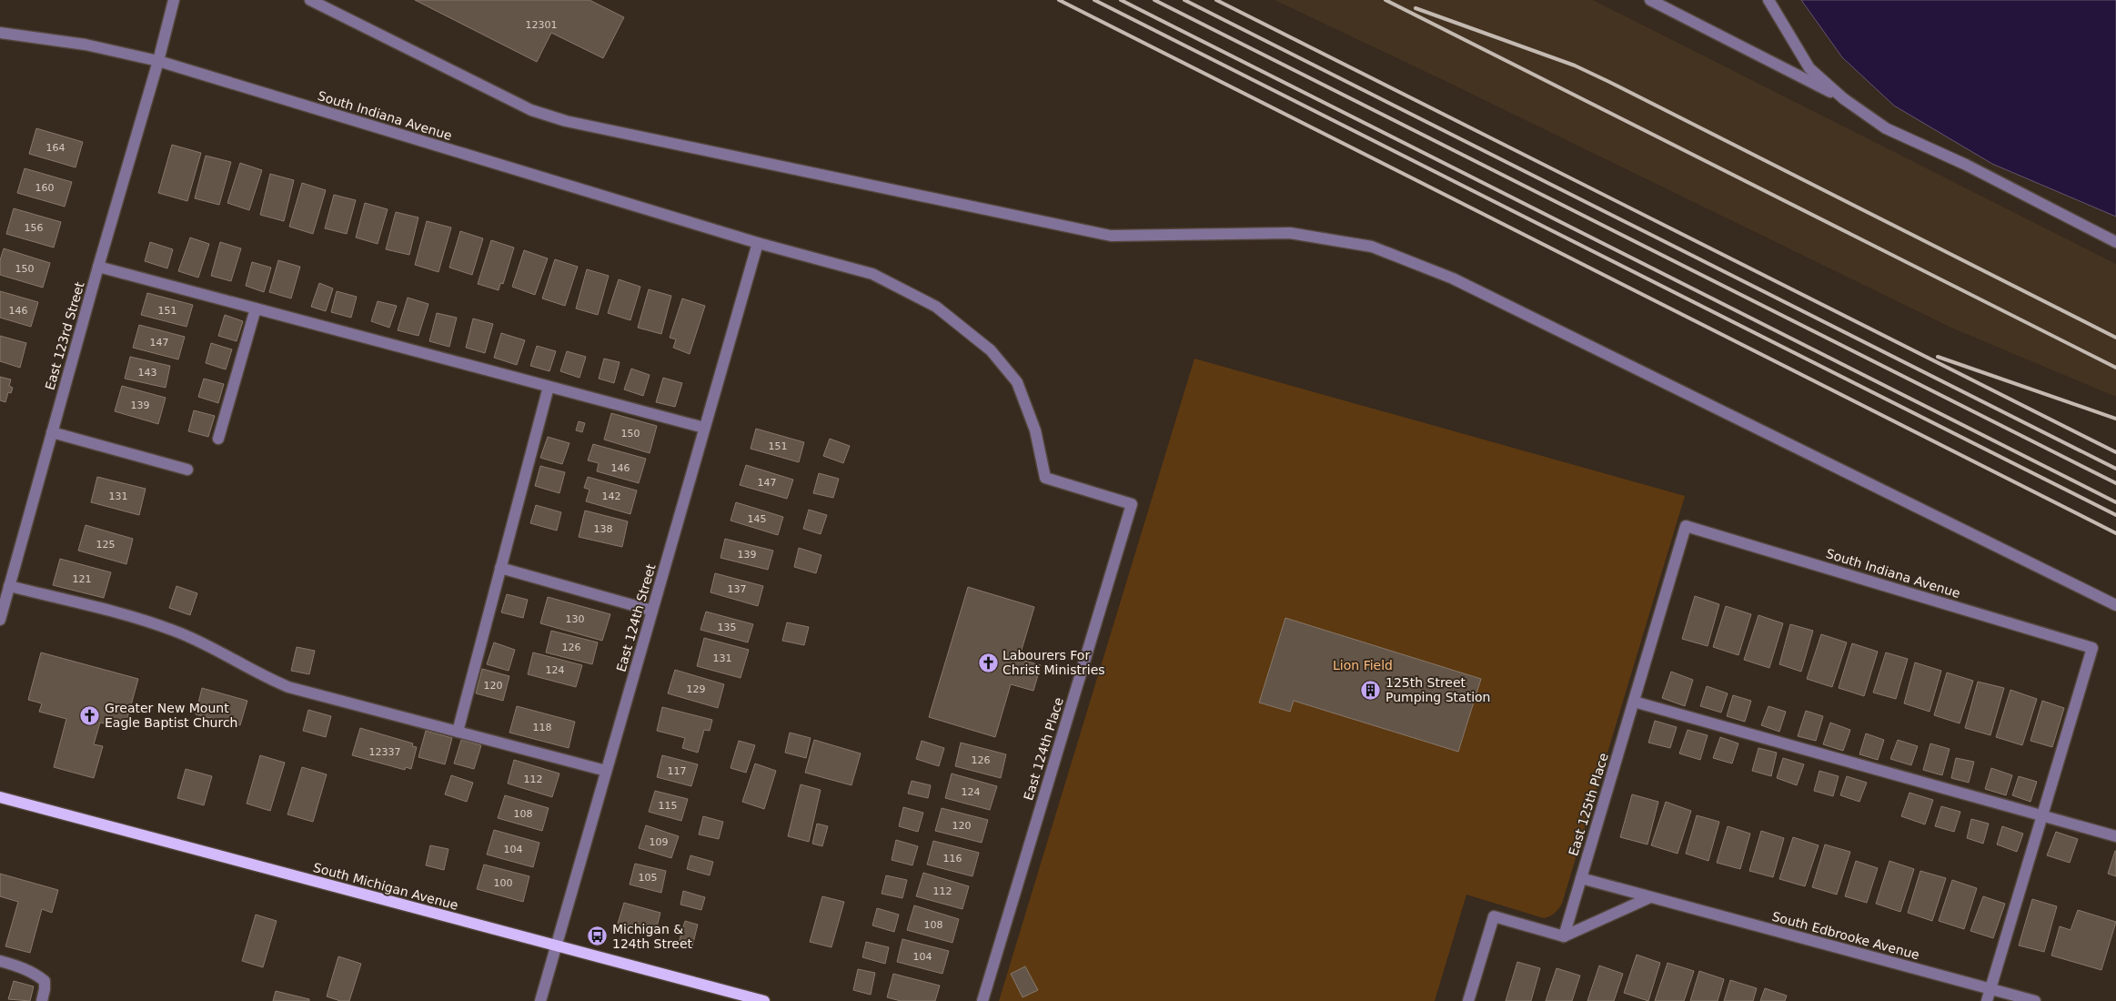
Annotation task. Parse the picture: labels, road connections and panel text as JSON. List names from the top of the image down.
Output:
{
  "streets": {
    "main road": ["South Michigan Avenue"],
    "street": [
      "South Indiana Avenue",
      "East 123rd Street",
      "East 124th Street",
      "East 124th Place",
      "East 125th Place",
      "South Edbrooke Avenue"
    ]
  },
  "crossings": [
    ["South Indiana Avenue", "East 123rd Street"],
    ["South Indiana Avenue", "East 124th Street"],
    ["South Indiana Avenue", "East 124th Place"],
    ["South Indiana Avenue", "East 125th Place"],
    ["East 124th Street", "South Michigan Avenue"],
    ["East 125th Place", "South Edbrooke Avenue"]
  ],
  "parks": ["Lion Field"],
  "places": {
    "church": ["Labourers For Christ Ministries", "Greater New Mount Eagle Baptist Church"],
    "building": ["125th Street Pumping Station"],
    "bus stop": ["Michigan & 124th Street"]
  },
  "house_numbers": [
    "12301",
    "164",
    "160",
    "156",
    "150",
    "146",
    "151",
    "147",
    "143",
    "139",
    "150",
    "151",
    "146",
    "147",
    "131",
    "142",
    "145",
    "138",
    "125",
    "139",
    "121",
    "137",
    "130",
    "135",
    "126",
    "131",
    "124",
    "120",
    "129",
    "118",
    "12337",
    "126",
    "117",
    "112",
    "124",
    "115",
    "108",
    "120",
    "109",
    "104",
    "116",
    "105",
    "100",
    "112",
    "108",
    "104"
  ]
}
